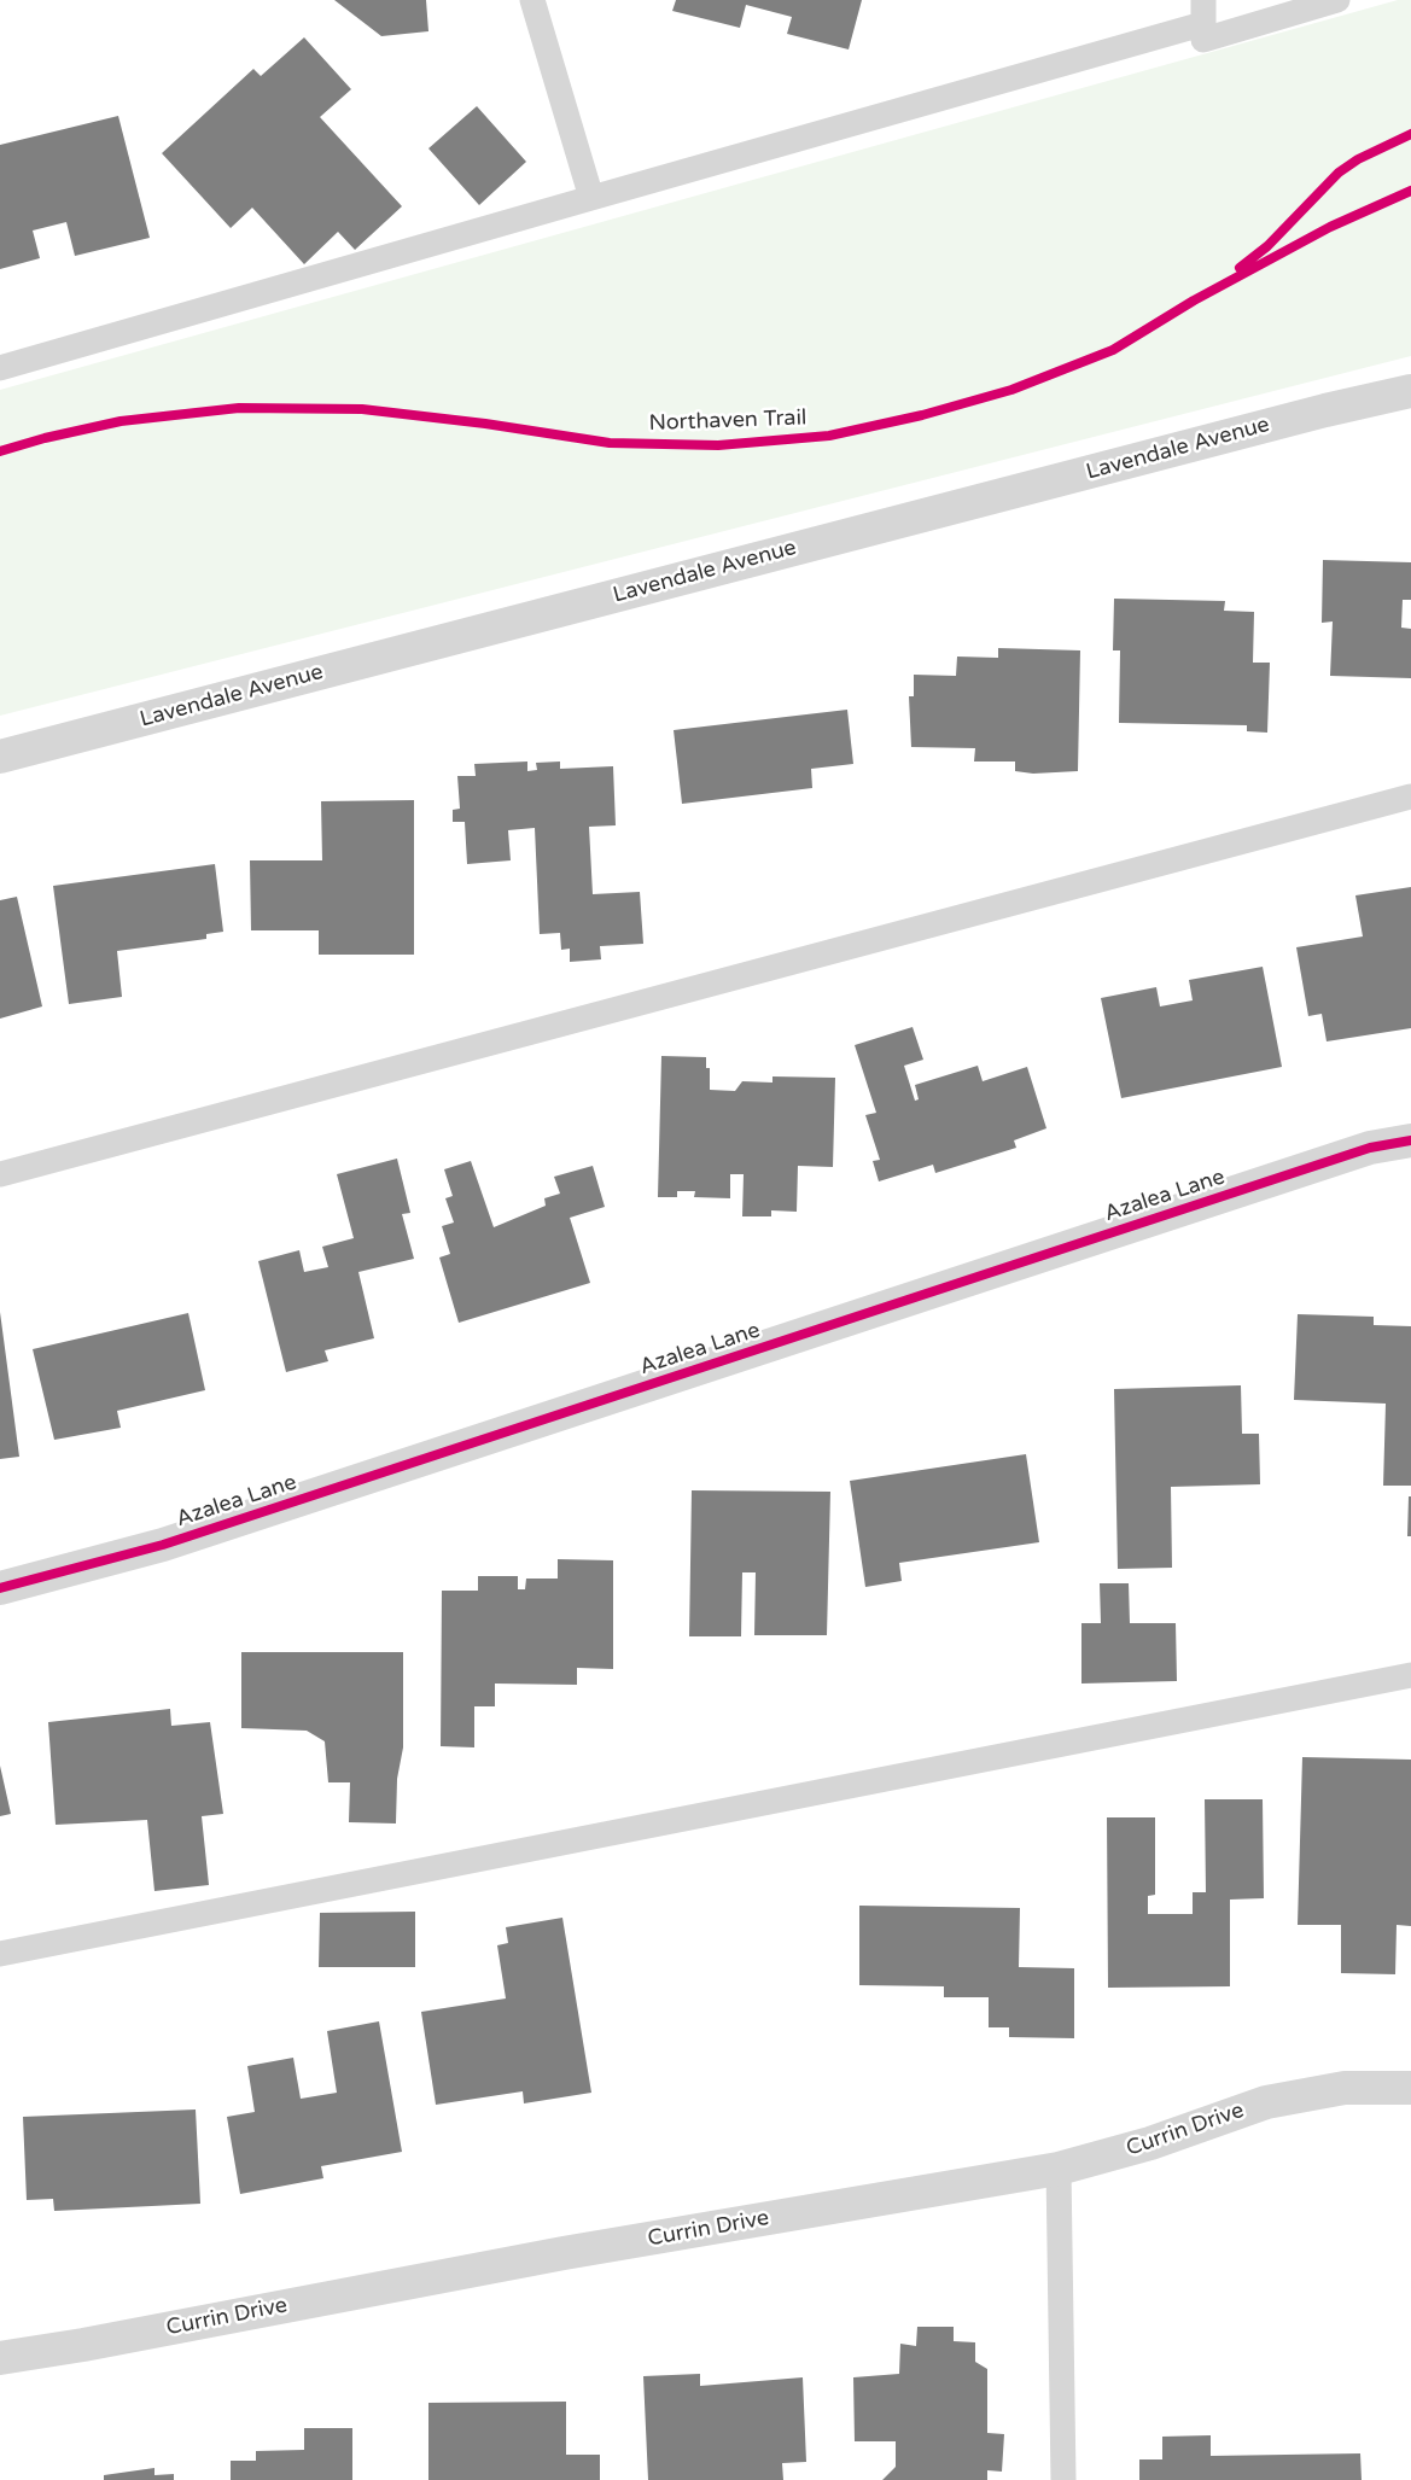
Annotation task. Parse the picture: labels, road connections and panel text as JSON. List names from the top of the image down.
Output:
{
  "streets": {
    "street": ["Lavendale Avenue", "Azalea Lane", "Currin Drive"],
    "cycle path": ["Northaven Trail"]
  }
}
